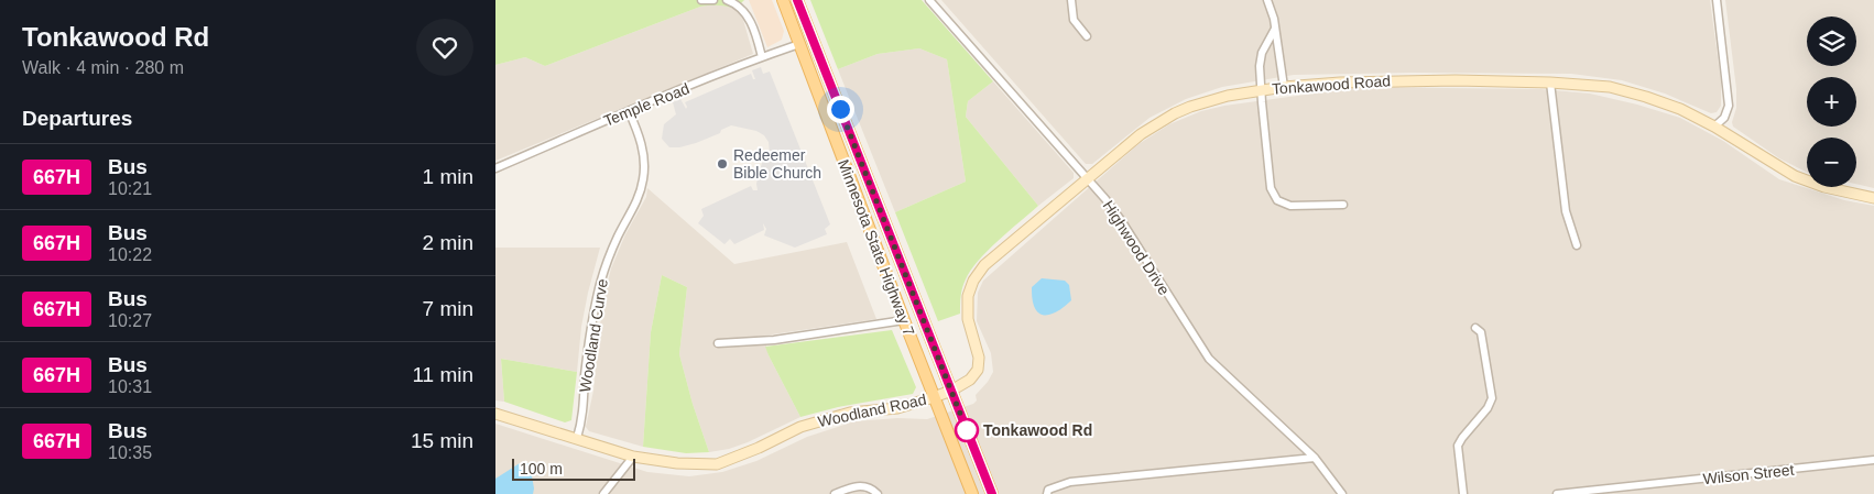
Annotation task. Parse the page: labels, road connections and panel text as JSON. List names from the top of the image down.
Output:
{
  "streets": {
    "main road": ["Minnesota State Highway 7"],
    "street": [
      "Tonkawood Road",
      "Temple Road",
      "Highwood Drive",
      "Woodland Curve",
      "Woodland Road",
      "Wilson Street"
    ]
  },
  "crossings": [
    ["Tonkawood Road", "Minnesota State Highway 7"],
    ["Tonkawood Road", "Highwood Drive"],
    ["Tonkawood Road", "Woodland Road"],
    ["Temple Road", "Minnesota State Highway 7"],
    ["Temple Road", "Woodland Curve"],
    ["Minnesota State Highway 7", "Woodland Road"],
    ["Woodland Curve", "Woodland Road"]
  ],
  "places": ["Redeemer Bible Church", "Tonkawood Rd"],
  "lines": ["bus line 667H"],
  "scale_bar": "100 m",
  "page": {
    "heading": [
      ["Tonkawood Rd", "Walk · 4 min · 280 m"],
      "Departures"
    ],
    "map_buttons": ["+", "−"],
    "list": [
      {
        "mark": "667H",
        "name": "Bus",
        "note": "10:21",
        "value": "1 min"
      },
      {
        "mark": "667H",
        "name": "Bus",
        "note": "10:22",
        "value": "2 min"
      },
      {
        "mark": "667H",
        "name": "Bus",
        "note": "10:27",
        "value": "7 min"
      },
      {
        "mark": "667H",
        "name": "Bus",
        "note": "10:31",
        "value": "11 min"
      },
      {
        "mark": "667H",
        "name": "Bus",
        "note": "10:35",
        "value": "15 min"
      }
    ],
    "scale": "100 m"
  }
}
